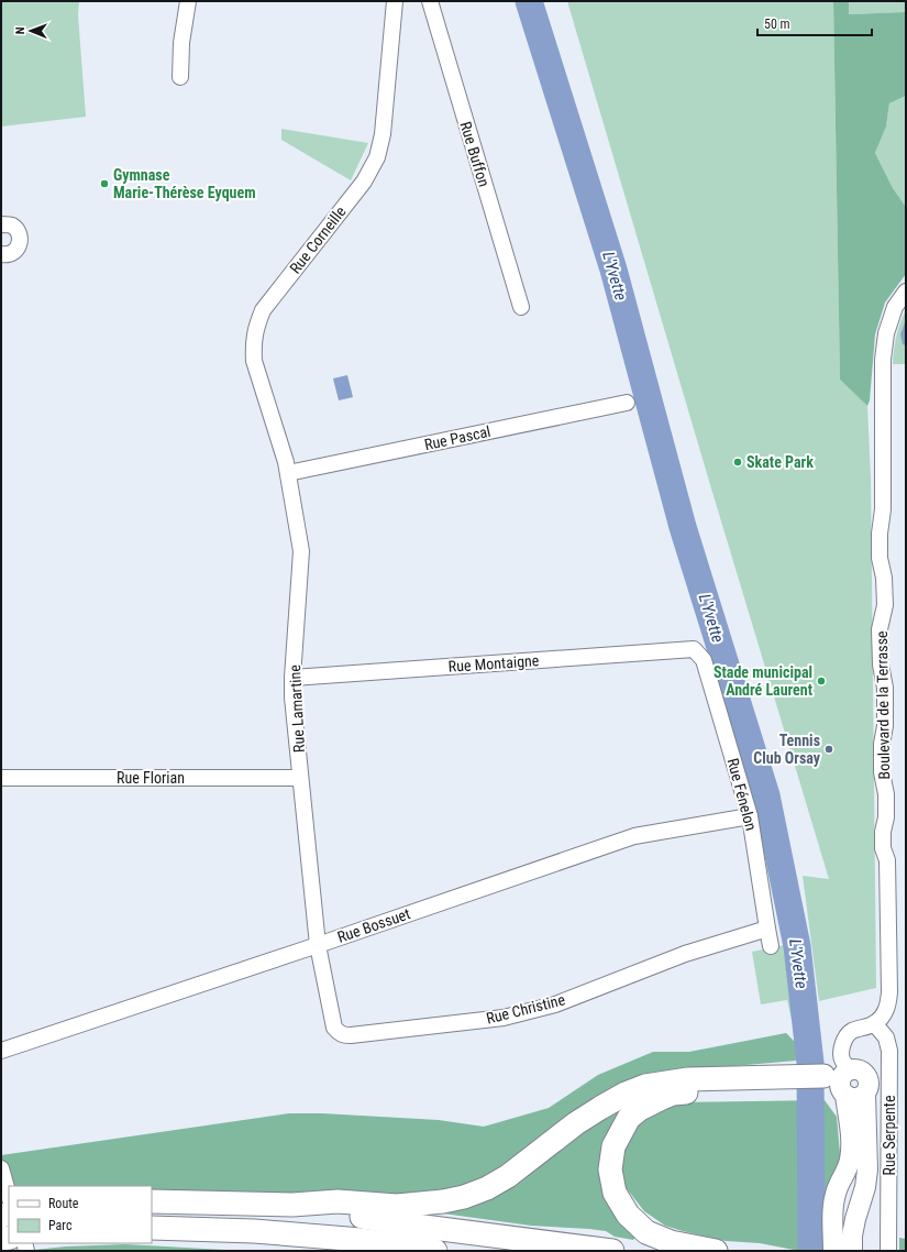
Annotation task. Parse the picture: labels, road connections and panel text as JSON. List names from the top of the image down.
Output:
{
  "streets": {
    "street": [
      "Rue Buffon",
      "Rue Corneille",
      "Rue Pascal",
      "Rue Montaigne",
      "Boulevard de la Terrasse",
      "Rue Lamartine",
      "Rue Florian",
      "Rue Fénelon",
      "Rue Bossuet",
      "Rue Christine",
      "Rue Serpente"
    ]
  },
  "crossings": [
    ["Rue Corneille", "Rue Pascal"],
    ["Rue Corneille", "Rue Lamartine"],
    ["Rue Pascal", "Rue Lamartine"],
    ["Rue Montaigne", "Rue Lamartine"],
    ["Rue Montaigne", "Rue Fénelon"],
    ["Boulevard de la Terrasse", "Rue Serpente"],
    ["Rue Lamartine", "Rue Florian"],
    ["Rue Lamartine", "Rue Bossuet"],
    ["Rue Lamartine", "Rue Christine"],
    ["Rue Fénelon", "Rue Bossuet"],
    ["Rue Fénelon", "Rue Christine"],
    ["Rue Bossuet", "Rue Christine"]
  ],
  "water": ["L'Yvette"],
  "places": [
    "Gymnase Marie-Thérèse Eyquem",
    "Skate Park",
    "Stade municipal André Laurent",
    "Tennis Club Orsay"
  ],
  "legend": ["Route", "Parc"],
  "scale_bar": "50 m",
  "north": "left"
}
